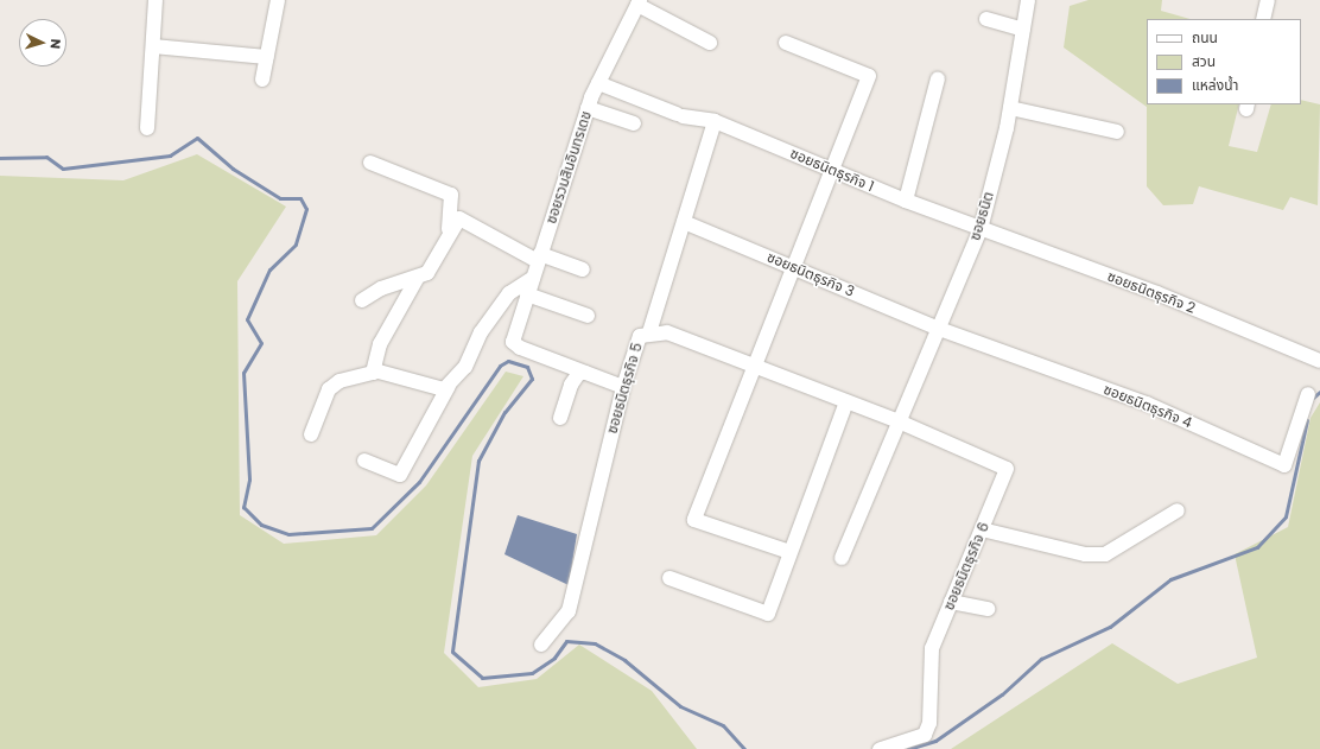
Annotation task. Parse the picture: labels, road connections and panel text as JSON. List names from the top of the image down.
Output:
{
  "streets": {
    "street": [
      "ซอยรวมสินอินทรเดช",
      "ซอยธนิตธุรกิจ 1",
      "ซอยธนิต",
      "ซอยธนิตธุรกิจ 3",
      "ซอยธนิตธุรกิจ 2",
      "ซอยธนิตธุรกิจ 5",
      "ซอยธนิตธุรกิจ 4",
      "ซอยธนิตธุรกิจ 6"
    ]
  },
  "crossings": [
    ["ซอยรวมสินอินทรเดช", "ซอยธนิตธุรกิจ 1"],
    ["ซอยธนิตธุรกิจ 1", "ซอยธนิต"],
    ["ซอยธนิตธุรกิจ 1", "ซอยธนิตธุรกิจ 2"],
    ["ซอยธนิต", "ซอยธนิตธุรกิจ 3"],
    ["ซอยธนิต", "ซอยธนิตธุรกิจ 2"],
    ["ซอยธนิต", "ซอยธนิตธุรกิจ 5"],
    ["ซอยธนิต", "ซอยธนิตธุรกิจ 4"],
    ["ซอยธนิต", "ซอยธนิตธุรกิจ 6"],
    ["ซอยธนิตธุรกิจ 3", "ซอยธนิตธุรกิจ 4"],
    ["ซอยธนิตธุรกิจ 5", "ซอยธนิตธุรกิจ 6"]
  ],
  "legend": ["ถนน", "สวน", "แหล่งน้ำ"],
  "north": "right"
}
